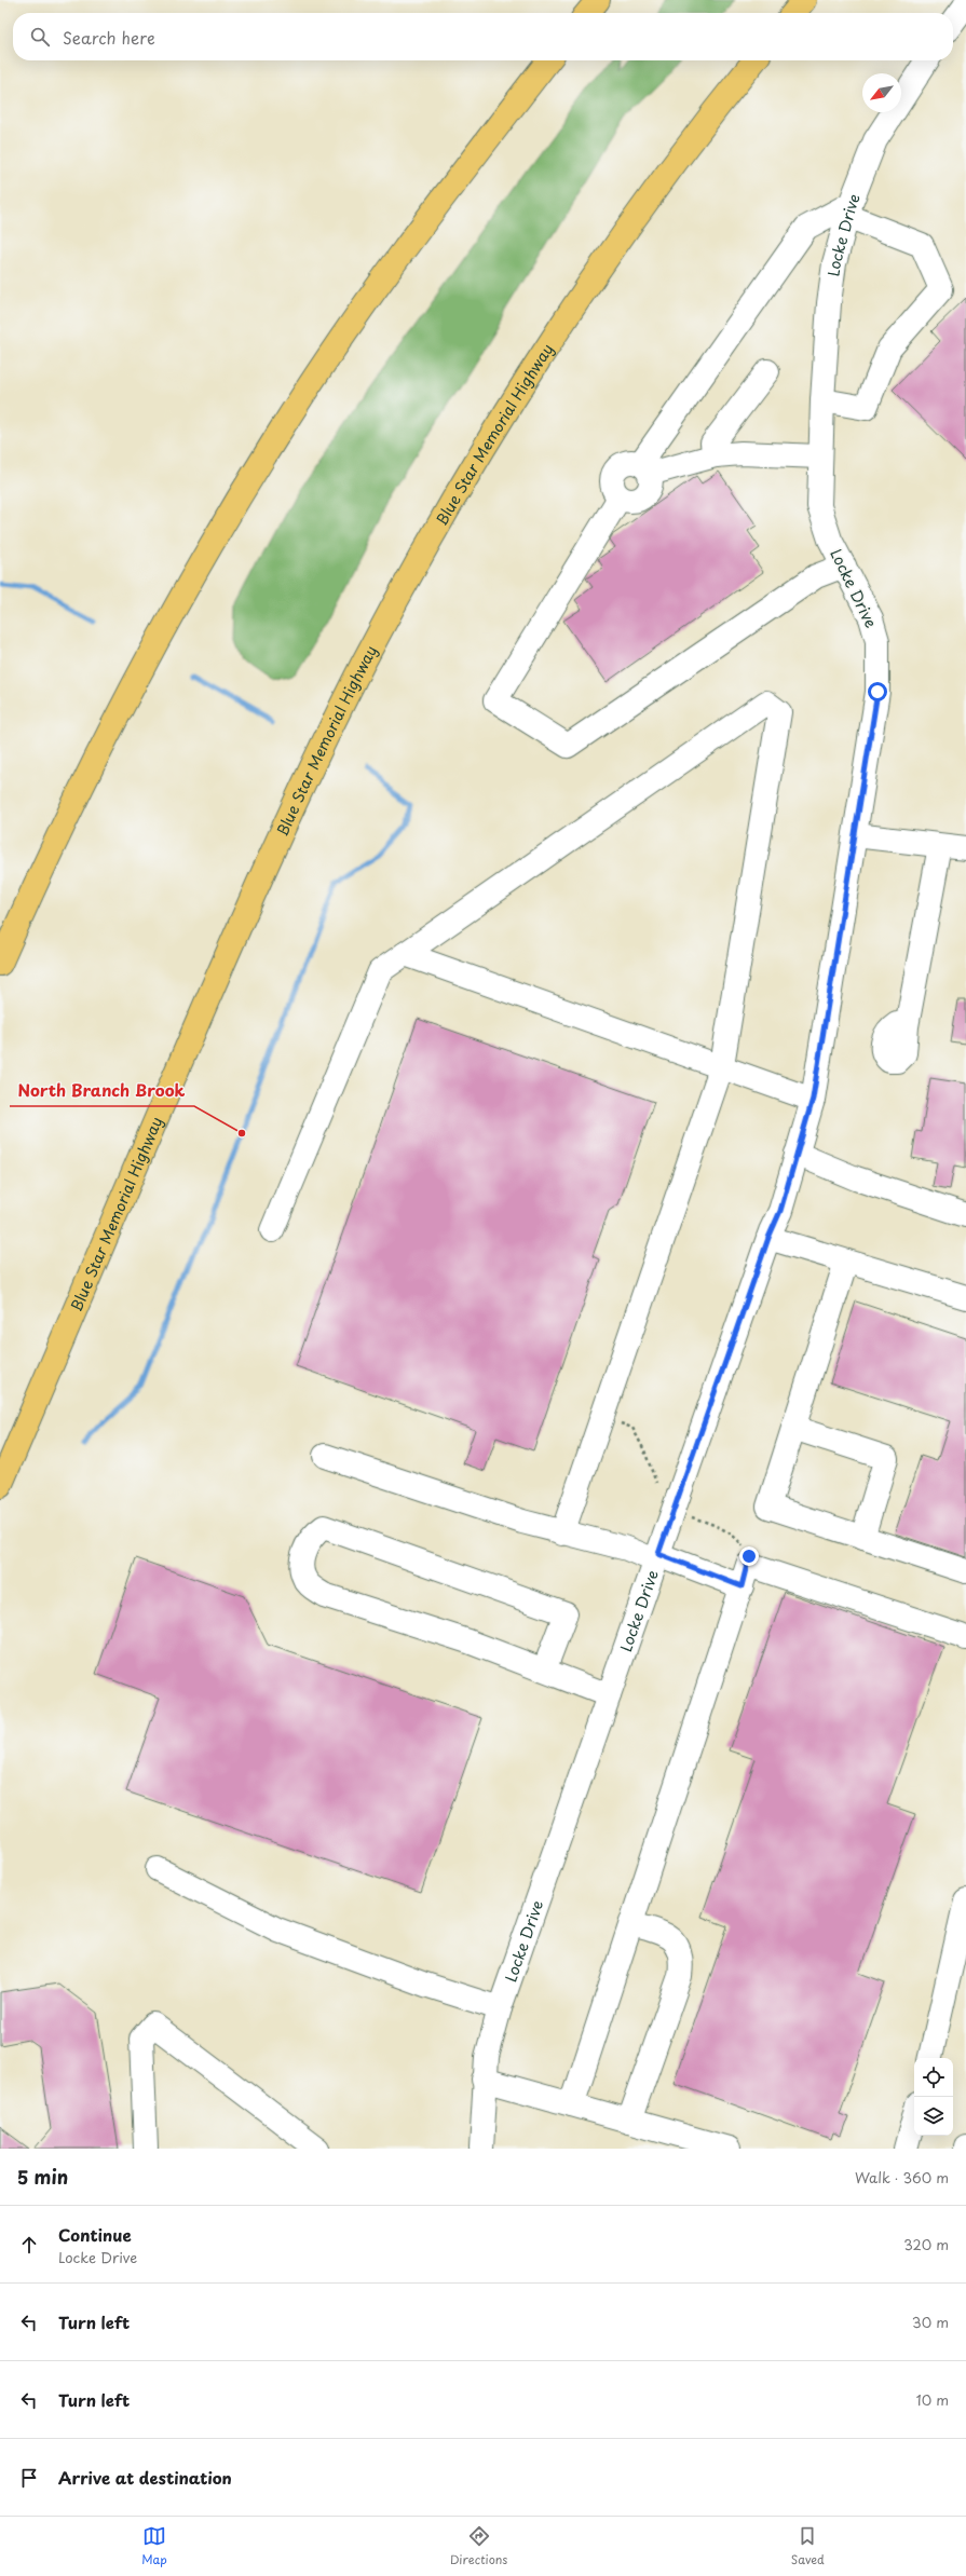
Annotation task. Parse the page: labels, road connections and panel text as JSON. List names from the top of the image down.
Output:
{
  "streets": {
    "highway": ["Blue Star Memorial Highway"],
    "street": ["Locke Drive"]
  },
  "places": ["North Branch Brook"],
  "north": "bottom left",
  "page": {
    "search": "Search here",
    "heading": ["5 min", "Walk · 360 m"],
    "list": [
      ["Continue", "Locke Drive", "320 m"],
      ["Turn left", "30 m"],
      ["Turn left", "10 m"],
      "Arrive at destination"
    ],
    "nav": ["Map", "Directions", "Saved"]
  }
}
